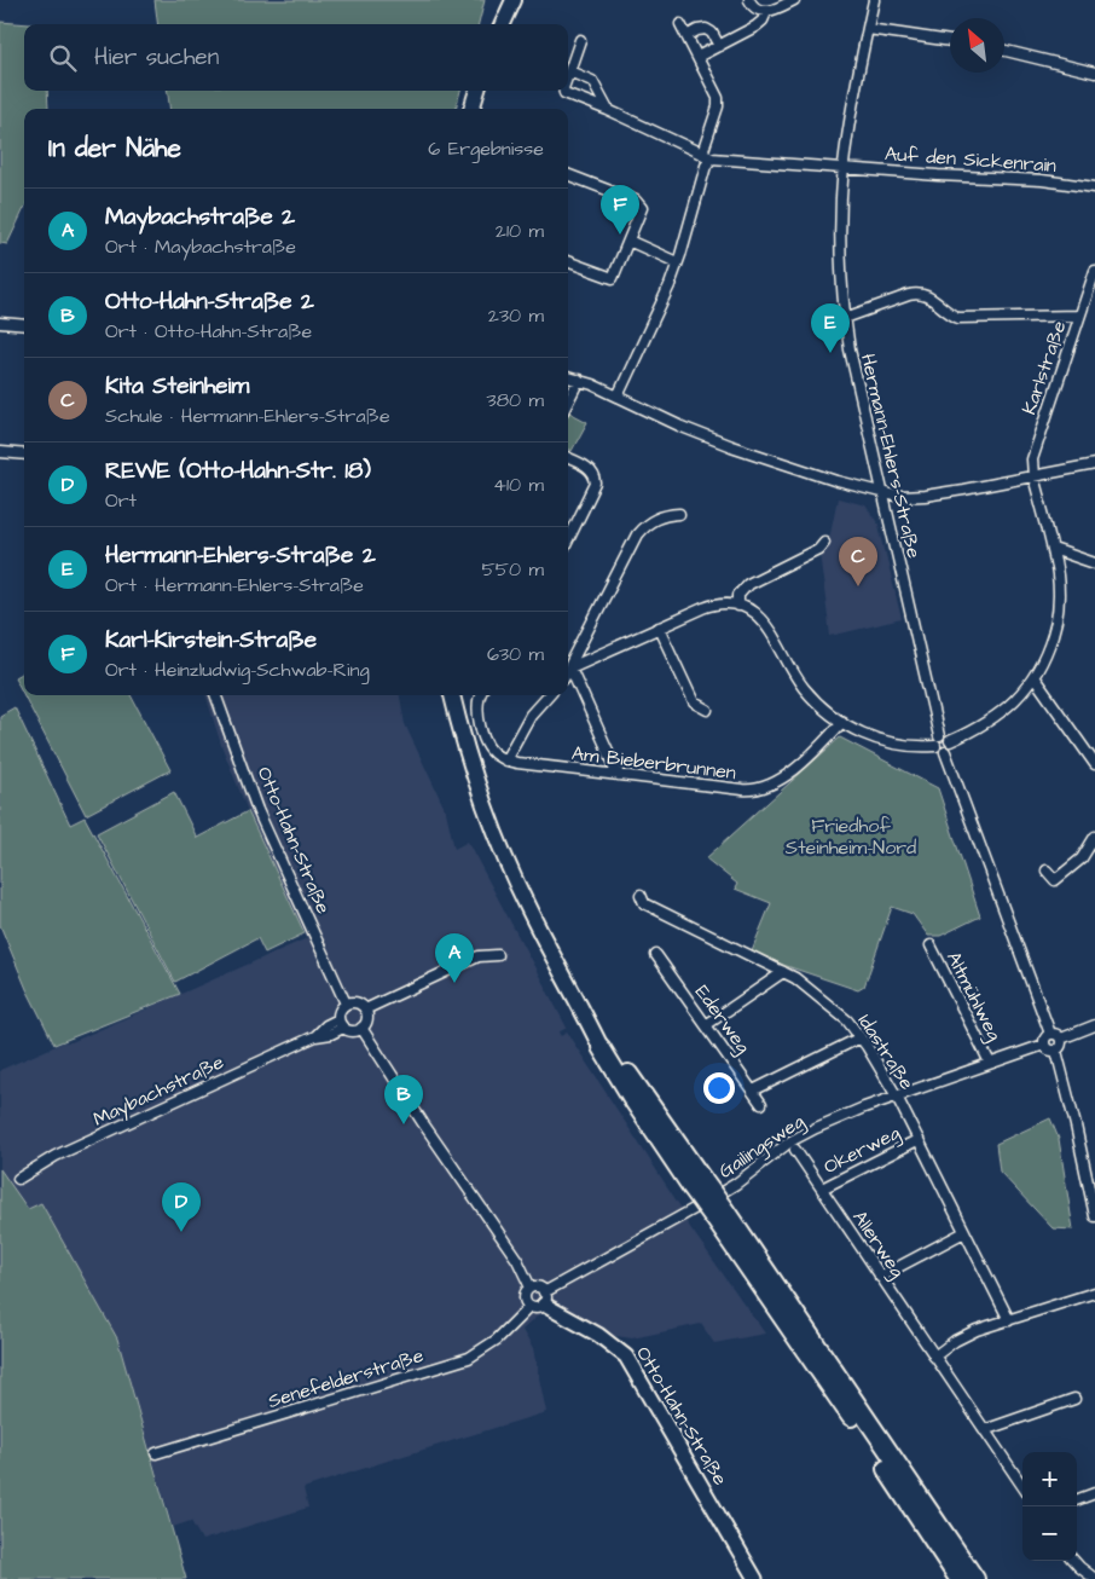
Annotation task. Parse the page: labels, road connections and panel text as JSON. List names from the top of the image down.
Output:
{
  "streets": {
    "street": [
      "Auf den Sickenrain",
      "Karlstraße",
      "Hermann-Ehlers-Straße",
      "Am Bieberbrunnen",
      "Otto-Hahn-Straße",
      "Altmühlweg",
      "Ederweg",
      "Idastraße",
      "Maybachstraße",
      "Gailingsweg",
      "Okerweg",
      "Allerweg",
      "Senefelderstraße"
    ]
  },
  "crossings": [
    ["Auf den Sickenrain", "Hermann-Ehlers-Straße"],
    ["Otto-Hahn-Straße", "Maybachstraße"],
    ["Otto-Hahn-Straße", "Gailingsweg"],
    ["Otto-Hahn-Straße", "Senefelderstraße"],
    ["Altmühlweg", "Gailingsweg"],
    ["Idastraße", "Gailingsweg"],
    ["Idastraße", "Okerweg"],
    ["Gailingsweg", "Senefelderstraße"],
    ["Okerweg", "Allerweg"]
  ],
  "parks": ["Friedhof Steinheim-Nord"],
  "north": "top left",
  "page": {
    "search": "Hier suchen",
    "heading": ["In der Nähe", "6 Ergebnisse"],
    "pins": [
      "F",
      "E",
      "C",
      "A",
      "B",
      "D"
    ],
    "list": [
      {
        "mark": "A",
        "name": "Maybachstraße 2",
        "note": "Ort · Maybachstraße",
        "value": "210 m"
      },
      {
        "mark": "B",
        "name": "Otto-Hahn-Straße 2",
        "note": "Ort · Otto-Hahn-Straße",
        "value": "230 m"
      },
      {
        "mark": "C",
        "name": "Kita Steinheim",
        "note": "Schule · Hermann-Ehlers-Straße",
        "value": "380 m"
      },
      {
        "mark": "D",
        "name": "REWE (Otto-Hahn-Str. 18)",
        "note": "Ort",
        "value": "410 m"
      },
      {
        "mark": "E",
        "name": "Hermann-Ehlers-Straße 2",
        "note": "Ort · Hermann-Ehlers-Straße",
        "value": "550 m"
      },
      {
        "mark": "F",
        "name": "Karl-Kirstein-Straße",
        "note": "Ort · Heinzludwig-Schwab-Ring",
        "value": "630 m"
      }
    ],
    "map_buttons": ["+", "−"]
  }
}
